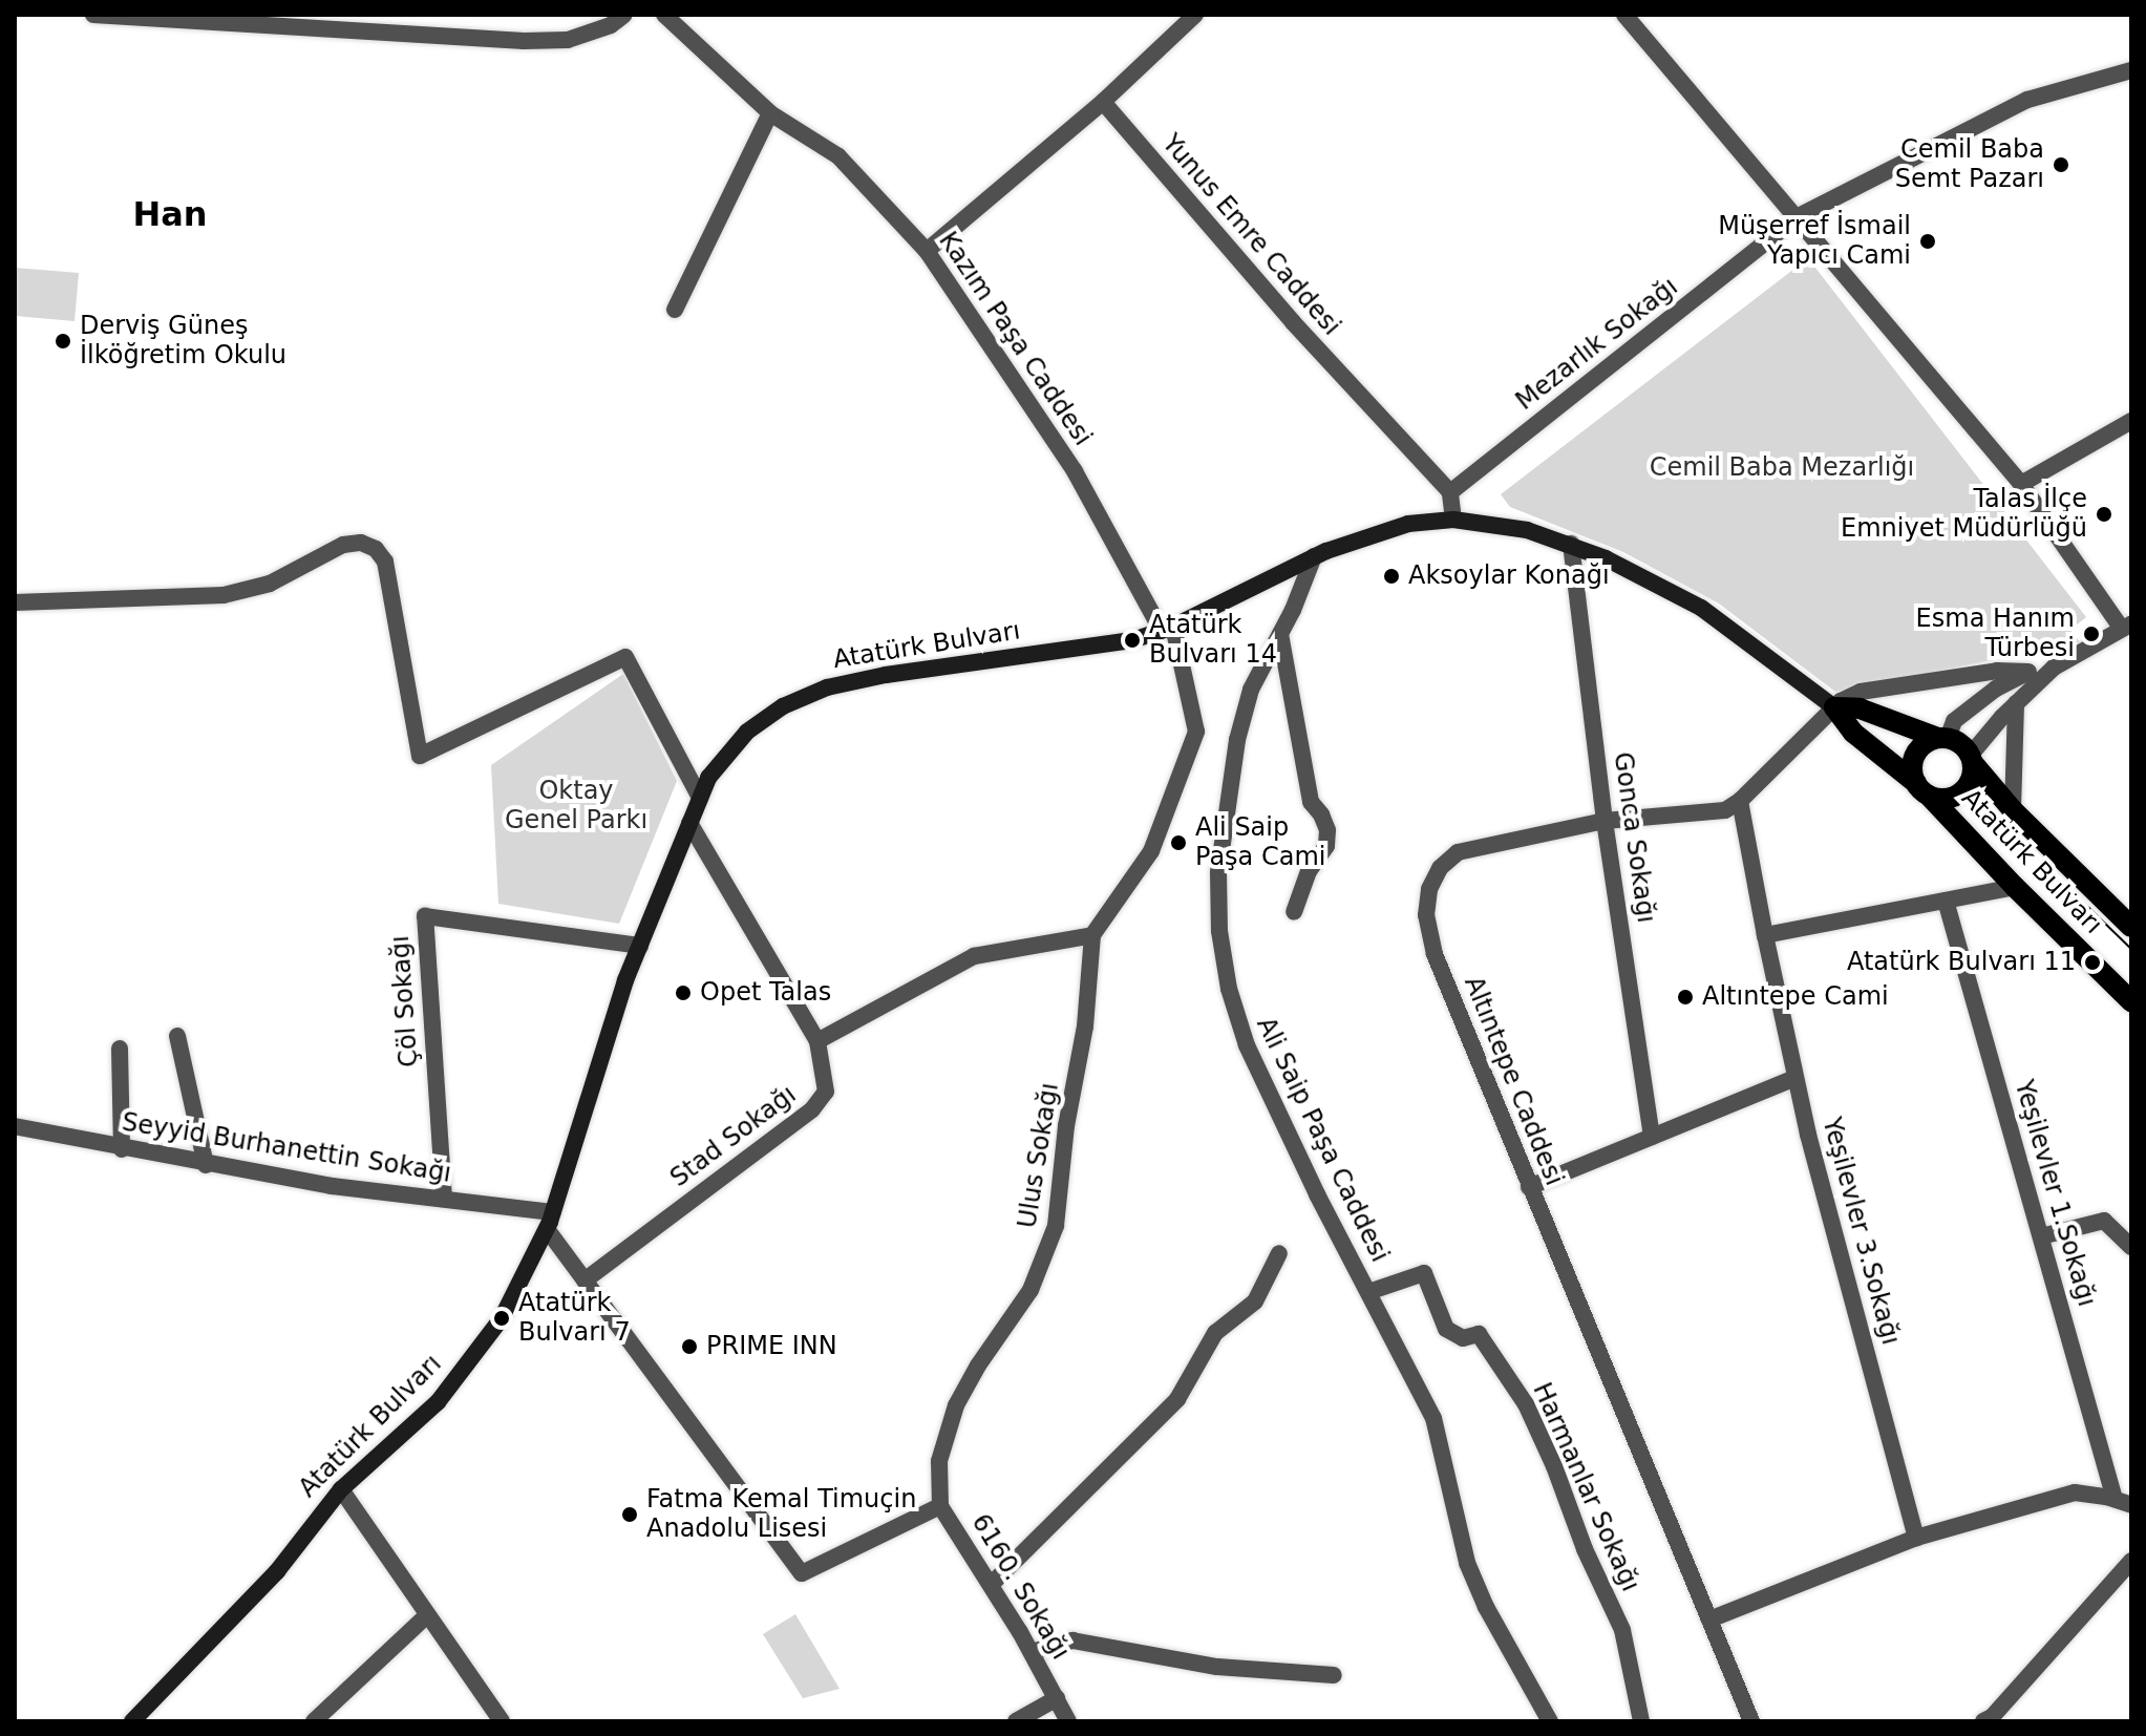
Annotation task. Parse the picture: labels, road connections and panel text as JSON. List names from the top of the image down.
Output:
{
  "streets": {
    "main road": ["Atatürk Bulvarı"],
    "street": [
      "Yunus Emre Caddesi",
      "Kazım Paşa Caddesi",
      "Mezarlık Sokağı",
      "Gonca Sokağı",
      "Çöl Sokağı",
      "Altıntepe Caddesi",
      "Stad Sokağı",
      "Ali Saip Paşa Caddesi",
      "Seyyid Burhanettin Sokağı",
      "Ulus Sokağı",
      "Yeşilevler 1.Sokağı",
      "Yeşilevler 3.Sokağı",
      "Harmanlar Sokağı",
      "6160. Sokağı"
    ]
  },
  "crossings": [
    ["Yunus Emre Caddesi", "Mezarlık Sokağı"],
    ["Kazım Paşa Caddesi", "Atatürk Bulvarı"],
    ["Kazım Paşa Caddesi", "Ulus Sokağı"],
    ["Atatürk Bulvarı", "Gonca Sokağı"],
    ["Atatürk Bulvarı", "Çöl Sokağı"],
    ["Atatürk Bulvarı", "Altıntepe Caddesi"],
    ["Atatürk Bulvarı", "Stad Sokağı"],
    ["Atatürk Bulvarı", "Ali Saip Paşa Caddesi"],
    ["Atatürk Bulvarı", "Seyyid Burhanettin Sokağı"],
    ["Atatürk Bulvarı", "6160. Sokağı"],
    ["Gonca Sokağı", "Altıntepe Caddesi"],
    ["Çöl Sokağı", "Seyyid Burhanettin Sokağı"],
    ["Altıntepe Caddesi", "Yeşilevler 3.Sokağı"],
    ["Stad Sokağı", "6160. Sokağı"],
    ["Ali Saip Paşa Caddesi", "Harmanlar Sokağı"],
    ["Ulus Sokağı", "6160. Sokağı"]
  ],
  "districts": ["Han"],
  "parks": ["Cemil Baba Mezarlığı", "Oktay Genel Parkı"],
  "places": [
    "Cemil Baba Semt Pazarı",
    "Müşerref İsmail Yapıcı Cami",
    "Derviş Güneş İlköğretim Okulu",
    "Talas İlçe Emniyet Müdürlüğü",
    "Aksoylar Konağı",
    "Esma Hanım Türbesi",
    "Atatürk Bulvarı 14",
    "Ali Saip Paşa Cami",
    "Atatürk Bulvarı 11",
    "Opet Talas",
    "Altıntepe Cami",
    "Atatürk Bulvarı 7",
    "PRIME INN",
    "Fatma Kemal Timuçin Anadolu Lisesi"
  ]
}
